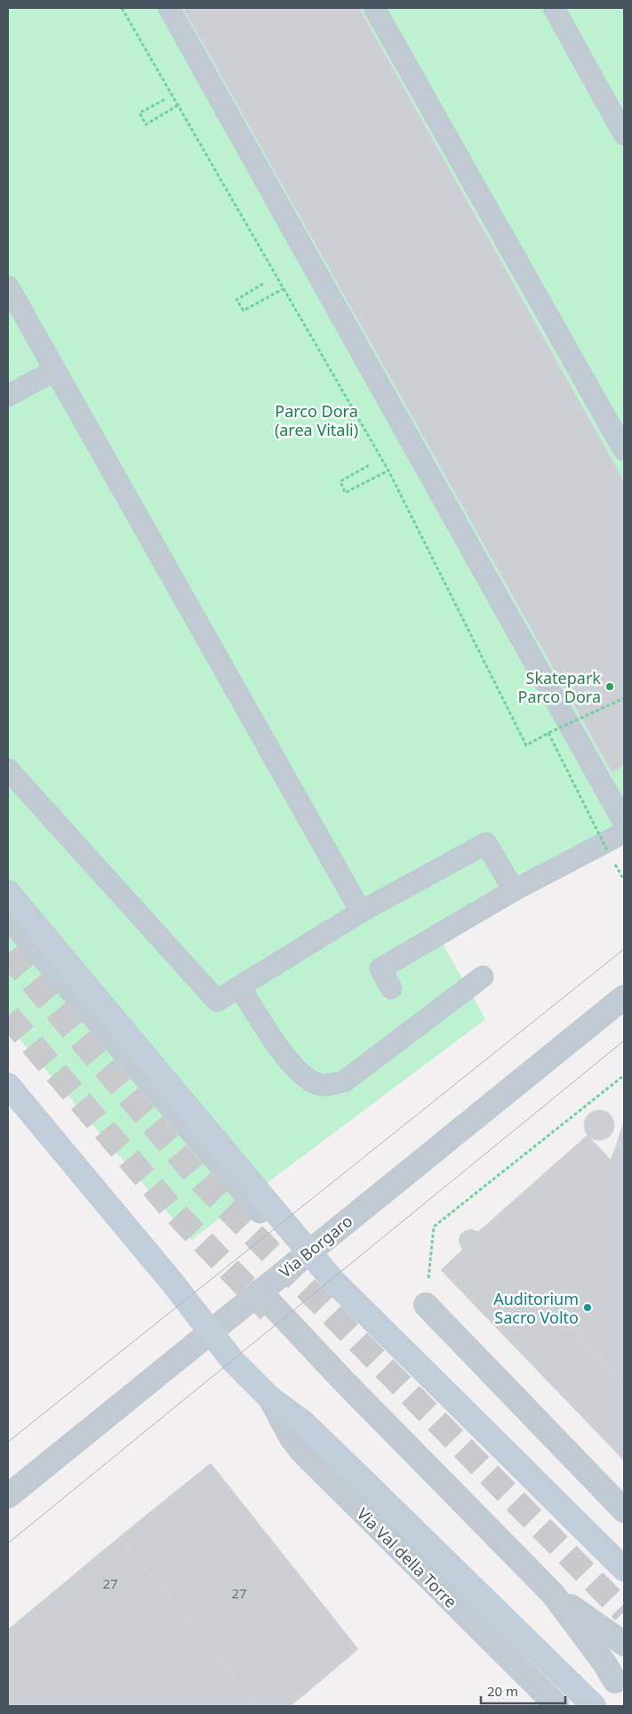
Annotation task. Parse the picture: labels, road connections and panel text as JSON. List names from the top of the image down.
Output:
{
  "streets": {
    "street": ["Via Borgaro", "Via Val della Torre"]
  },
  "parks": ["Parco Dora (area Vitali)"],
  "places": ["Skatepark Parco Dora", "Auditorium Sacro Volto"],
  "house_numbers": ["27", "27"],
  "scale_bar": "20 m"
}
